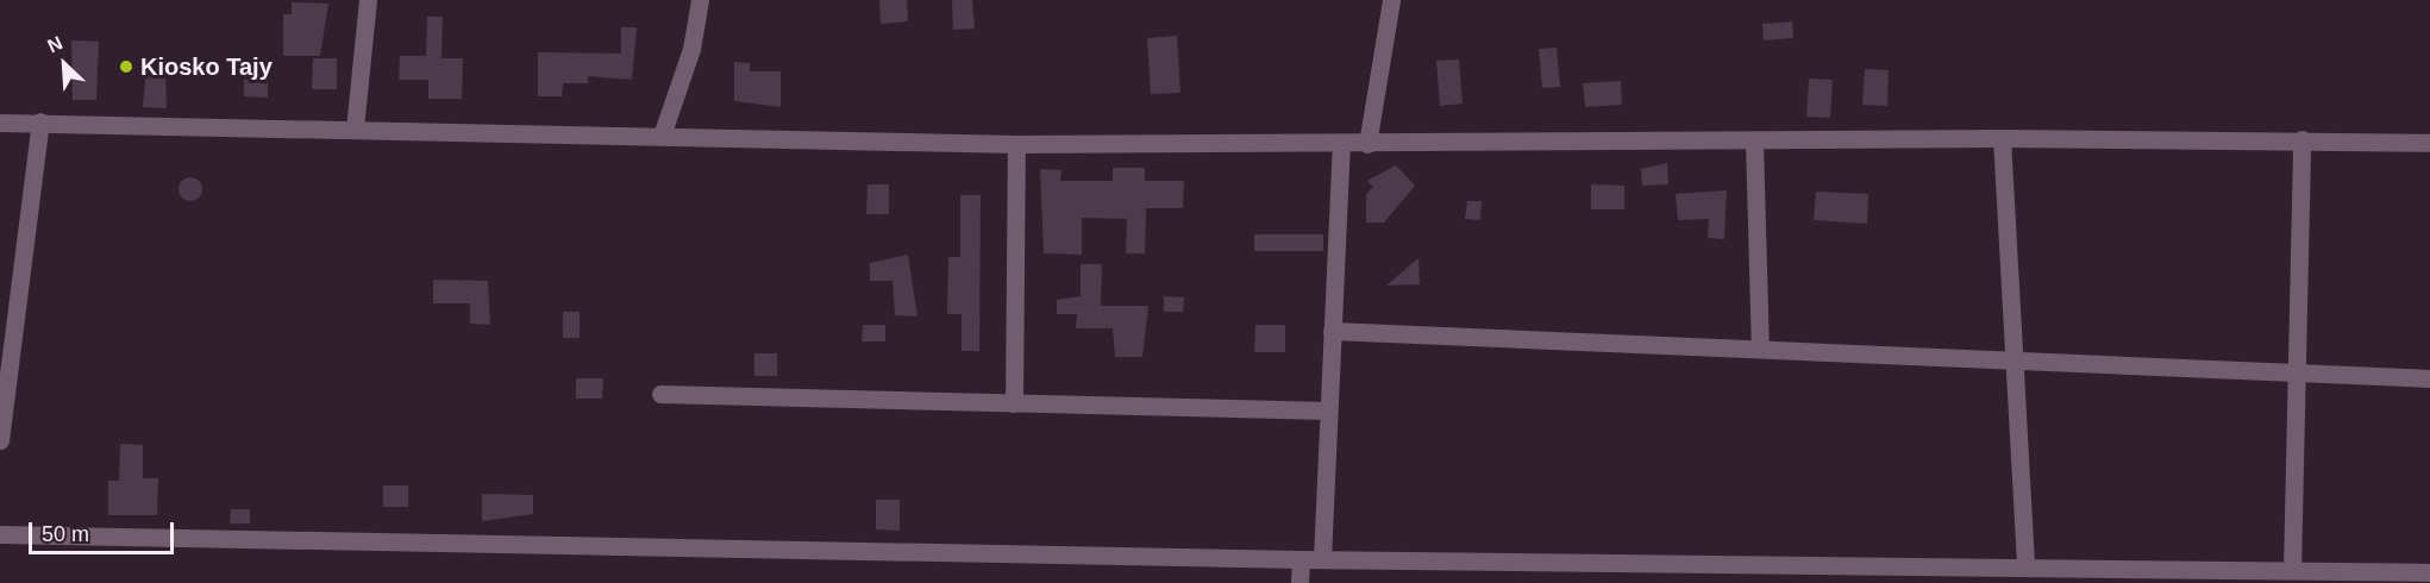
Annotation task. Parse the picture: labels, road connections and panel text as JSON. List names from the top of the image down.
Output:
{
  "places": ["Kiosko Tajy"],
  "scale_bar": "50 m",
  "north": "top left"
}
